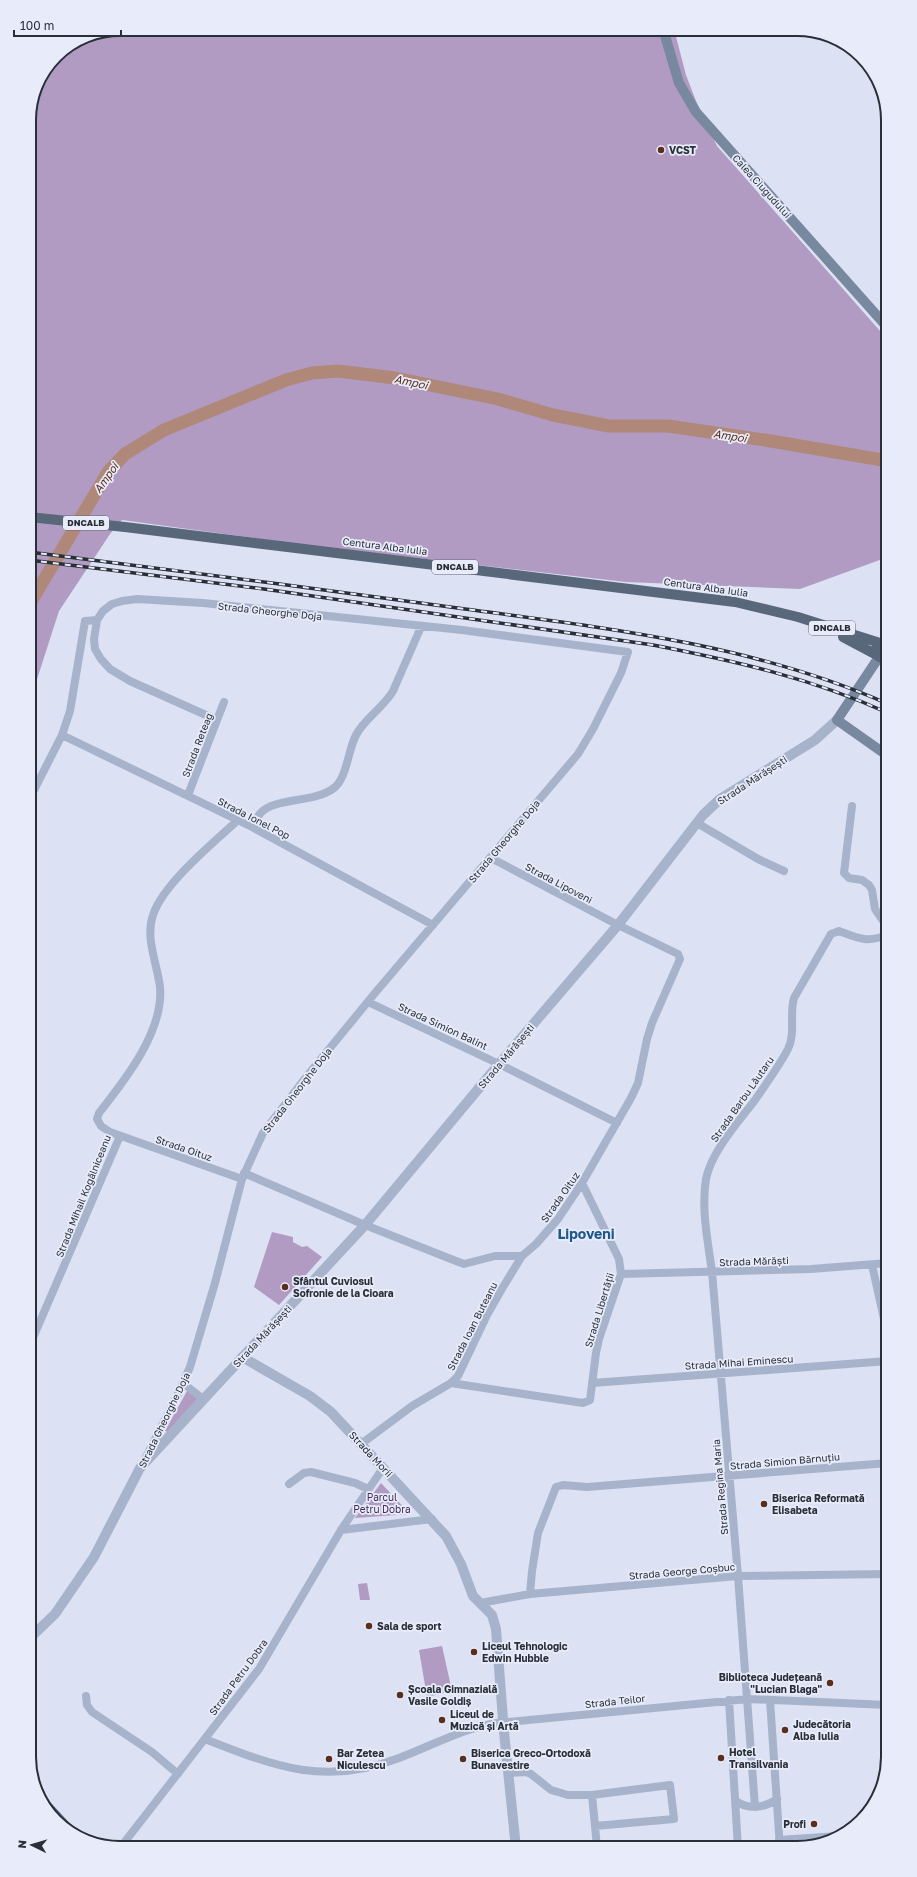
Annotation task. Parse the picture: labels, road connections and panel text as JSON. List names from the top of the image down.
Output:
{
  "streets": {
    "main road": [
      "Calea Ciugudului",
      "DNCALB",
      "Centura Alba Iulia",
      "Strada Mărășești"
    ],
    "street": [
      "Strada Gheorghe Doja",
      "Strada Reteag",
      "Strada Ionel Pop",
      "Strada Lipoveni",
      "Strada Simion Balint",
      "Strada Barbu Lăutaru",
      "Strada Oituz",
      "Strada Mihail Kogălniceanu",
      "Strada Mărăști",
      "Strada Libertății",
      "Strada Ioan Buteanu",
      "Strada Mihai Eminescu",
      "Strada Morii",
      "Strada Simion Bărnuțiu",
      "Strada Regina Maria",
      "Strada George Coșbuc",
      "Strada Petru Dobra",
      "Strada Teilor"
    ]
  },
  "crossings": [
    ["Strada Gheorghe Doja", "Strada Reteag"],
    ["Strada Gheorghe Doja", "Strada Mărășești"],
    ["Strada Gheorghe Doja", "Strada Ionel Pop"],
    ["Strada Gheorghe Doja", "Strada Lipoveni"],
    ["Strada Gheorghe Doja", "Strada Simion Balint"],
    ["Strada Gheorghe Doja", "Strada Oituz"],
    ["Strada Reteag", "Strada Ionel Pop"],
    ["Strada Mărășești", "Strada Lipoveni"],
    ["Strada Mărășești", "Strada Simion Balint"],
    ["Strada Mărășești", "Strada Oituz"],
    ["Strada Mărășești", "Strada Morii"],
    ["Strada Ionel Pop", "Strada Mihail Kogălniceanu"],
    ["Strada Lipoveni", "Strada Oituz"],
    ["Strada Simion Balint", "Strada Oituz"],
    ["Strada Barbu Lăutaru", "Strada Mărăști"],
    ["Strada Barbu Lăutaru", "Strada Regina Maria"],
    ["Strada Oituz", "Strada Mihail Kogălniceanu"],
    ["Strada Oituz", "Strada Libertății"],
    ["Strada Oituz", "Strada Ioan Buteanu"],
    ["Strada Mărăști", "Strada Libertății"],
    ["Strada Mărăști", "Strada Regina Maria"],
    ["Strada Libertății", "Strada Ioan Buteanu"],
    ["Strada Libertății", "Strada Mihai Eminescu"],
    ["Strada Ioan Buteanu", "Strada Morii"],
    ["Strada Mihai Eminescu", "Strada Regina Maria"],
    ["Strada Morii", "Strada George Coșbuc"],
    ["Strada Morii", "Strada Petru Dobra"],
    ["Strada Morii", "Strada Teilor"],
    ["Strada Simion Bărnuțiu", "Strada Regina Maria"],
    ["Strada Simion Bărnuțiu", "Strada George Coșbuc"],
    ["Strada Regina Maria", "Strada George Coșbuc"],
    ["Strada Regina Maria", "Strada Teilor"],
    ["Strada Petru Dobra", "Strada Teilor"]
  ],
  "districts": ["Lipoveni"],
  "water": ["Ampoi"],
  "parks": ["Parcul Petru Dobra"],
  "places": [
    "VCST",
    "Sfântul Cuviosul Sofronie de la Cioara",
    "Biserica Reformată Elisabeta",
    "Sala de sport",
    "Liceul Tehnologic Edwin Hubble",
    "Biblioteca Județeană \"Lucian Blaga\"",
    "Școala Gimnazială Vasile Goldiș",
    "Liceul de Muzică și Artă",
    "Judecătoria Alba Iulia",
    "Hotel Transilvania",
    "Bar Zetea Niculescu",
    "Biserica Greco-Ortodoxă Bunavestire",
    "Profi"
  ],
  "scale_bar": "100 m",
  "north": "left"
}
